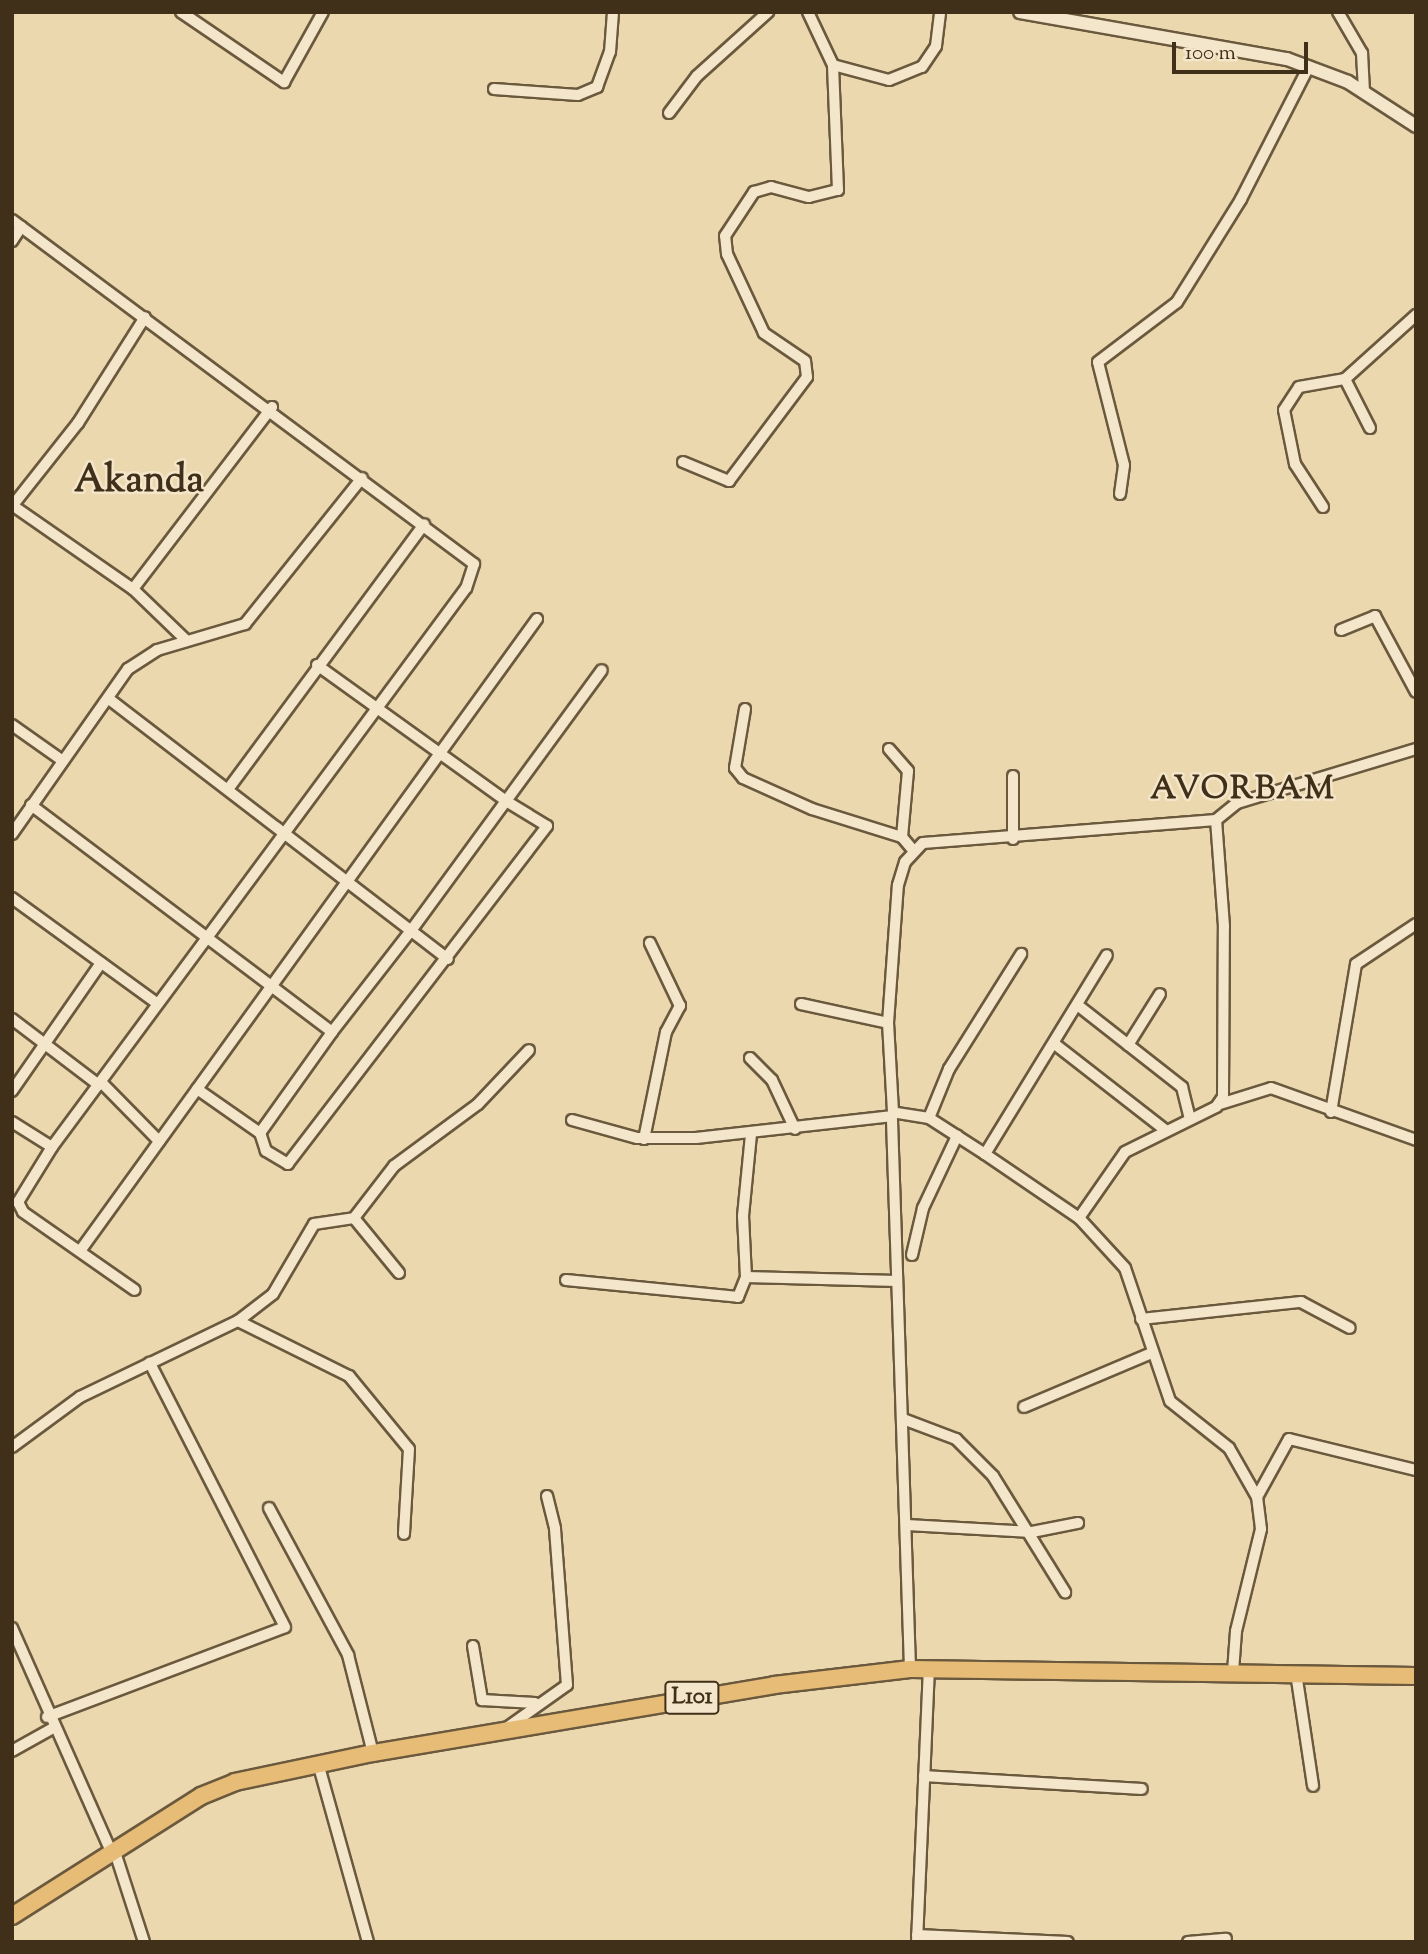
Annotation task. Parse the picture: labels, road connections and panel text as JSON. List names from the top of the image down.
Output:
{
  "streets": {
    "main road": ["L101"]
  },
  "districts": ["Akanda", "AVORBAM"],
  "scale_bar": "100 m"
}
